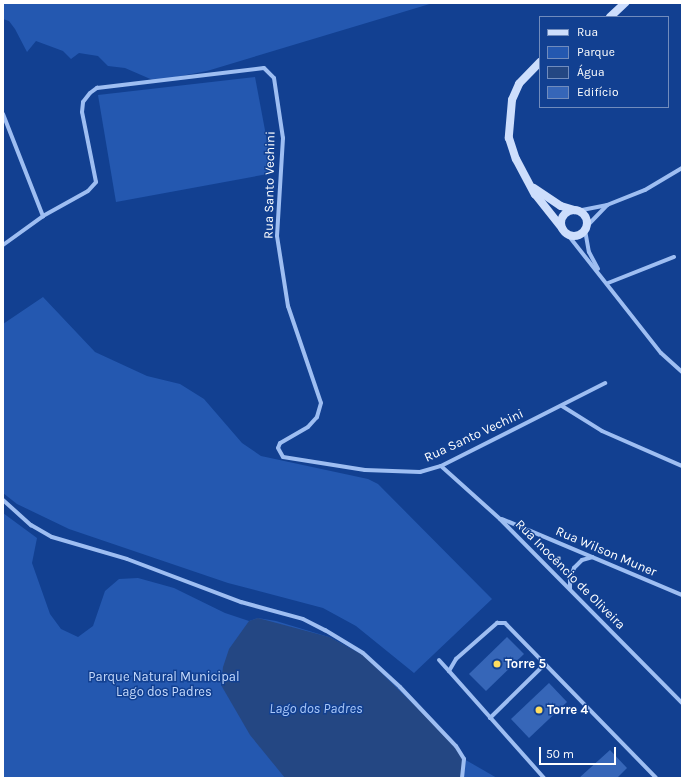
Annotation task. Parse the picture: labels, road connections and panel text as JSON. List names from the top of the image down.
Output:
{
  "streets": {
    "street": ["Rua Santo Vechini", "Rua Wilson Muner", "Rua Inocêncio de Oliveira"]
  },
  "crossings": [
    ["Rua Santo Vechini", "Rua Inocêncio de Oliveira"],
    ["Rua Wilson Muner", "Rua Inocêncio de Oliveira"]
  ],
  "water": ["Lago dos Padres"],
  "parks": ["Parque Natural Municipal Lago dos Padres"],
  "places": ["Torre 5", "Torre 4"],
  "legend": [
    "Rua",
    "Parque",
    "Água",
    "Edifício"
  ],
  "scale_bar": "50 m"
}
